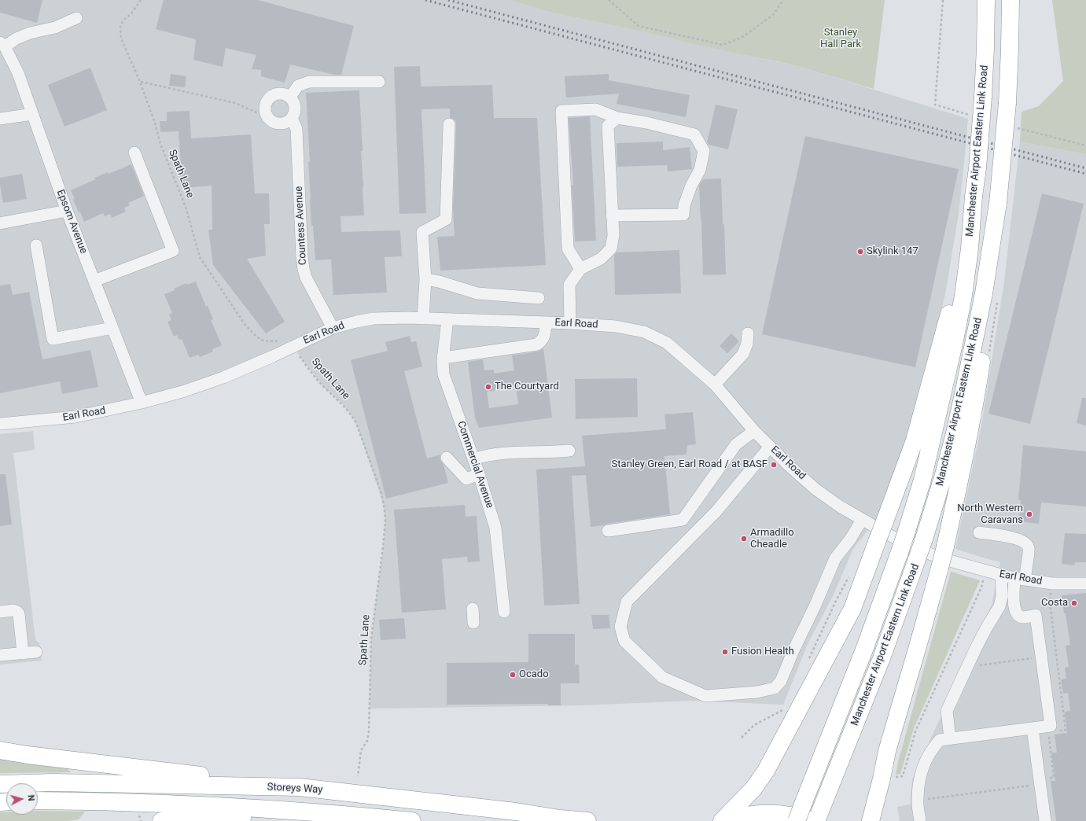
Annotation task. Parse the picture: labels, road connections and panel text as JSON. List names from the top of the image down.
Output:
{
  "streets": {
    "highway": ["Manchester Airport Eastern Link Road", "Storeys Way"],
    "street": [
      "Epsom Avenue",
      "Countess Avenue",
      "Earl Road",
      "Commercial Avenue"
    ],
    "path": ["Spath Lane"]
  },
  "crossings": [
    ["Spath Lane", "Earl Road"],
    ["Epsom Avenue", "Earl Road"],
    ["Countess Avenue", "Earl Road"],
    ["Earl Road", "Commercial Avenue"]
  ],
  "parks": ["Stanley Hall Park"],
  "places": [
    "Skylink 147",
    "The Courtyard",
    "Stanley Green, Earl Road / at BASF",
    "North Western Caravans",
    "Armadillo Cheadle",
    "Costa",
    "Fusion Health",
    "Ocado"
  ],
  "north": "right"
}
